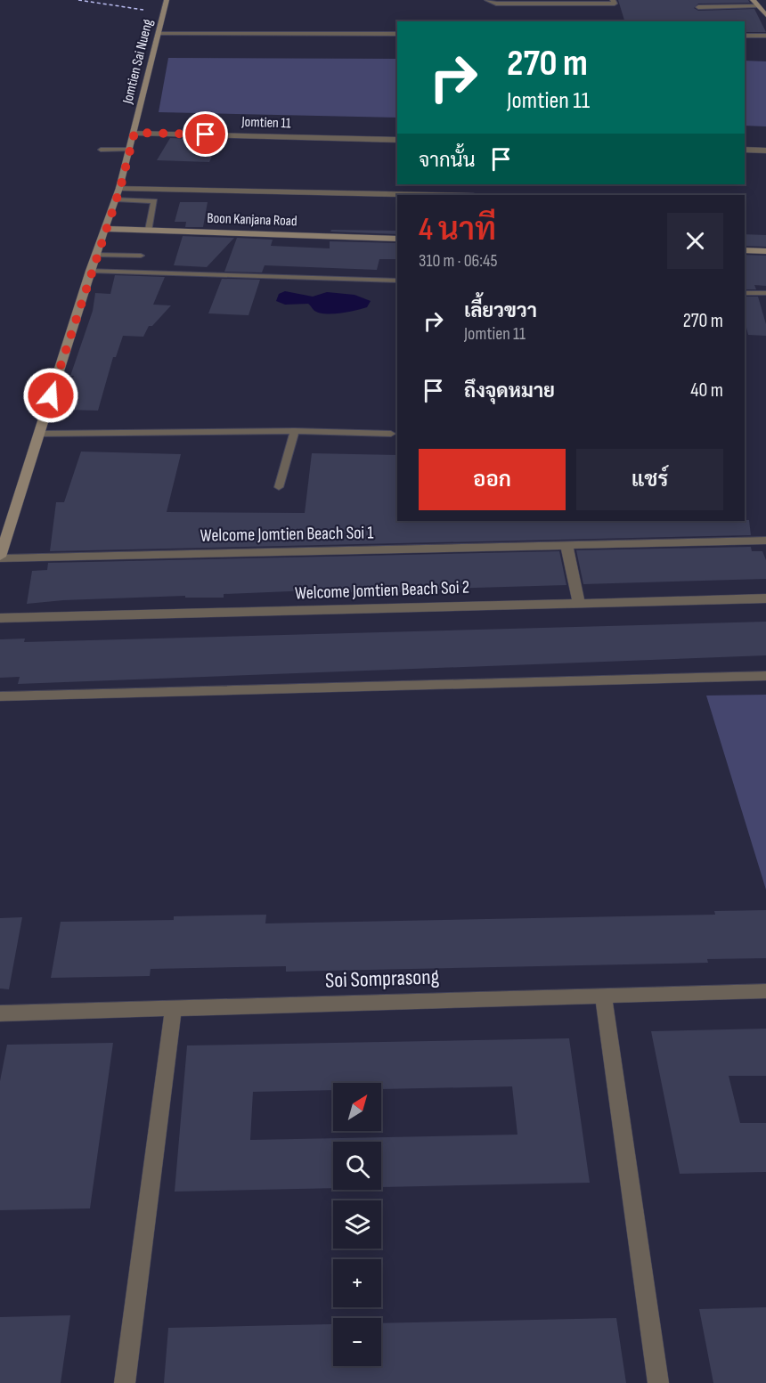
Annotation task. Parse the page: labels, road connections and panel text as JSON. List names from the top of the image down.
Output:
{
  "streets": {
    "street": [
      "Jomtien Sai Nueng",
      "Jomtien 11",
      "Boon Kanjana Road",
      "Welcome Jomtien Beach Soi 1",
      "Welcome Jomtien Beach Soi 2",
      "Soi Somprasong"
    ]
  },
  "crossings": [
    ["Jomtien Sai Nueng", "Jomtien 11"],
    ["Jomtien Sai Nueng", "Boon Kanjana Road"],
    ["Jomtien Sai Nueng", "Welcome Jomtien Beach Soi 1"]
  ],
  "north": "top right",
  "page": {
    "turn": ["270 m", "Jomtien 11"],
    "then": "จากนั้น",
    "heading": ["4 นาที", "310 m · 06:45"],
    "list": [
      {
        "name": "เลี้ยวขวา",
        "note": "Jomtien 11",
        "value": "270 m"
      },
      {
        "name": "ถึงจุดหมาย",
        "value": "40 m"
      }
    ],
    "buttons": ["ออก", "แชร์"],
    "map_buttons": ["+", "−"]
  }
}
